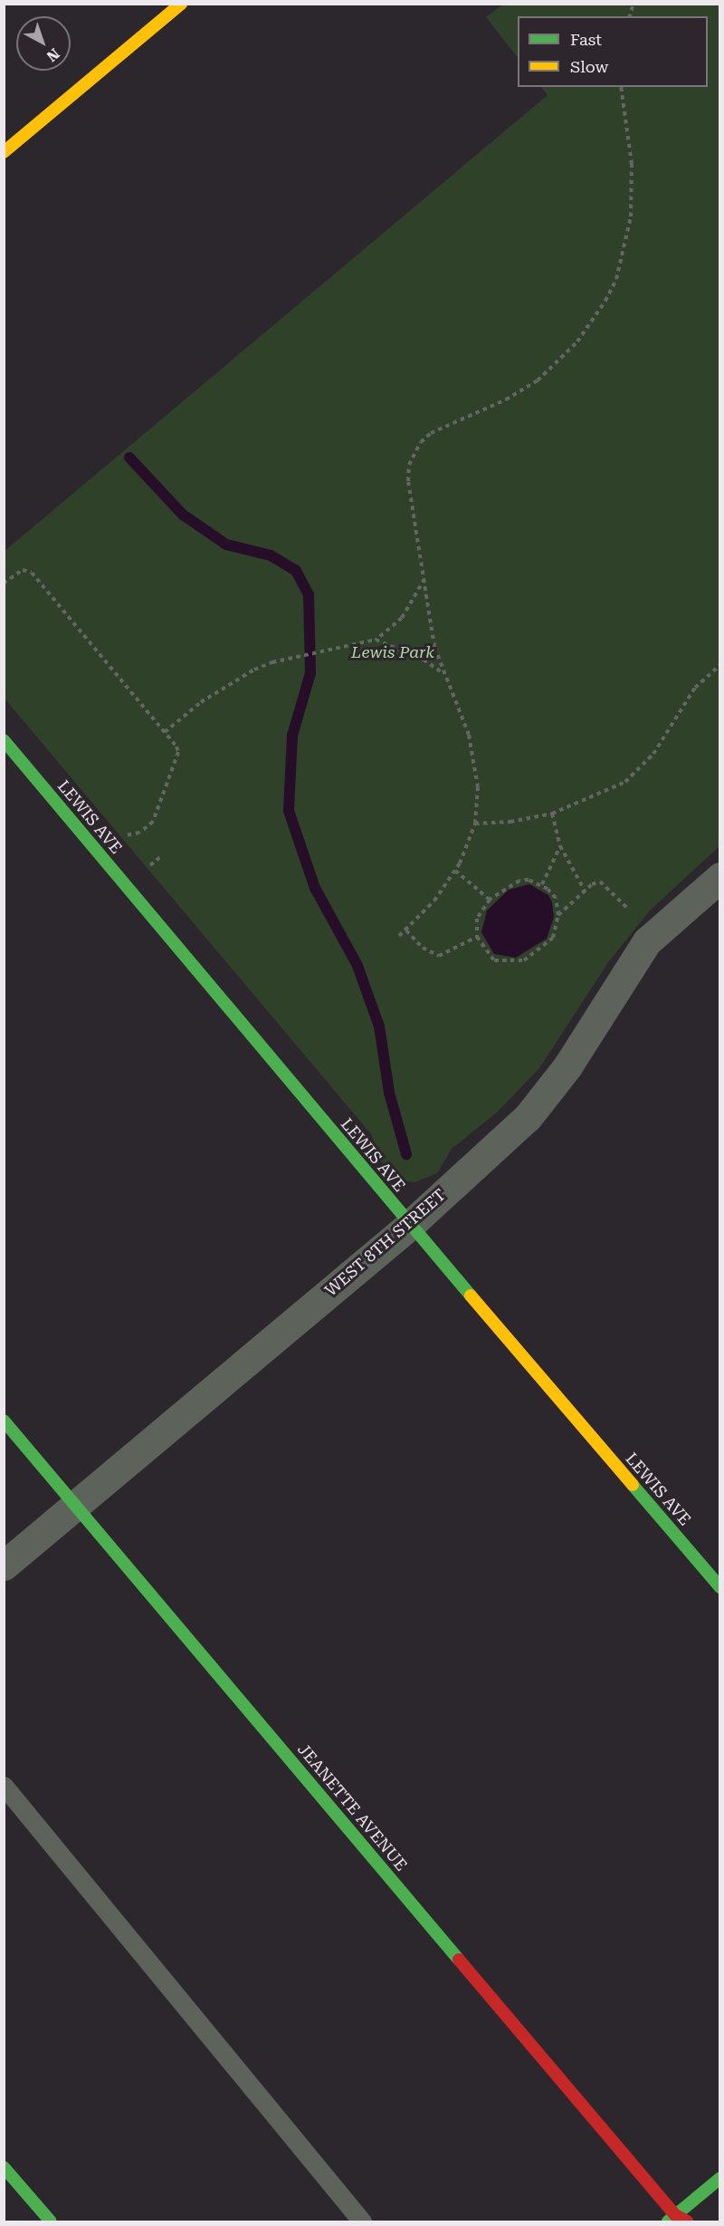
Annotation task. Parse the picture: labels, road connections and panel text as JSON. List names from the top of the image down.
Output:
{
  "streets": {
    "street": ["LEWIS AVE", "WEST 8TH STREET", "JEANETTE AVENUE"]
  },
  "crossings": [
    ["LEWIS AVE", "WEST 8TH STREET"],
    ["WEST 8TH STREET", "JEANETTE AVENUE"]
  ],
  "parks": ["Lewis Park"],
  "legend": ["Fast", "Slow"],
  "north": "bottom right"
}
